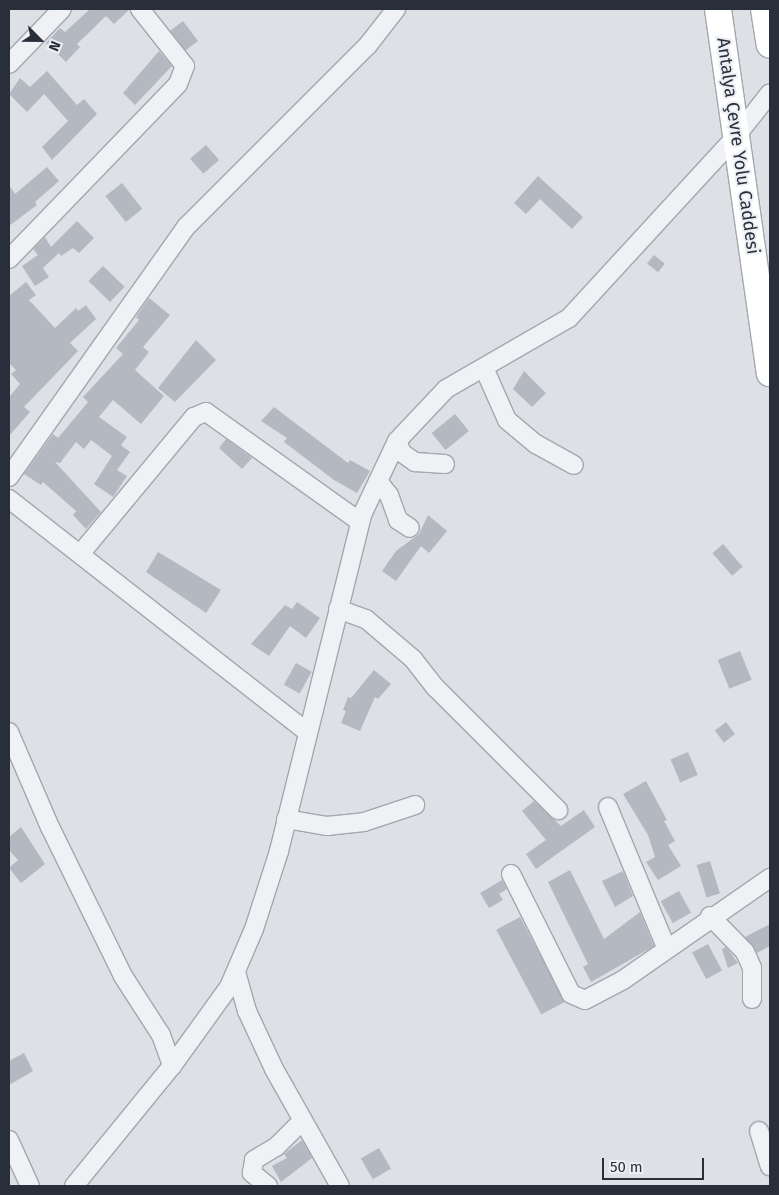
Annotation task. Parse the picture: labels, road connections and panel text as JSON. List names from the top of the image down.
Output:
{
  "streets": {
    "highway": ["Antalya Çevre Yolu Caddesi"]
  },
  "scale_bar": "50 m",
  "north": "bottom right"
}
